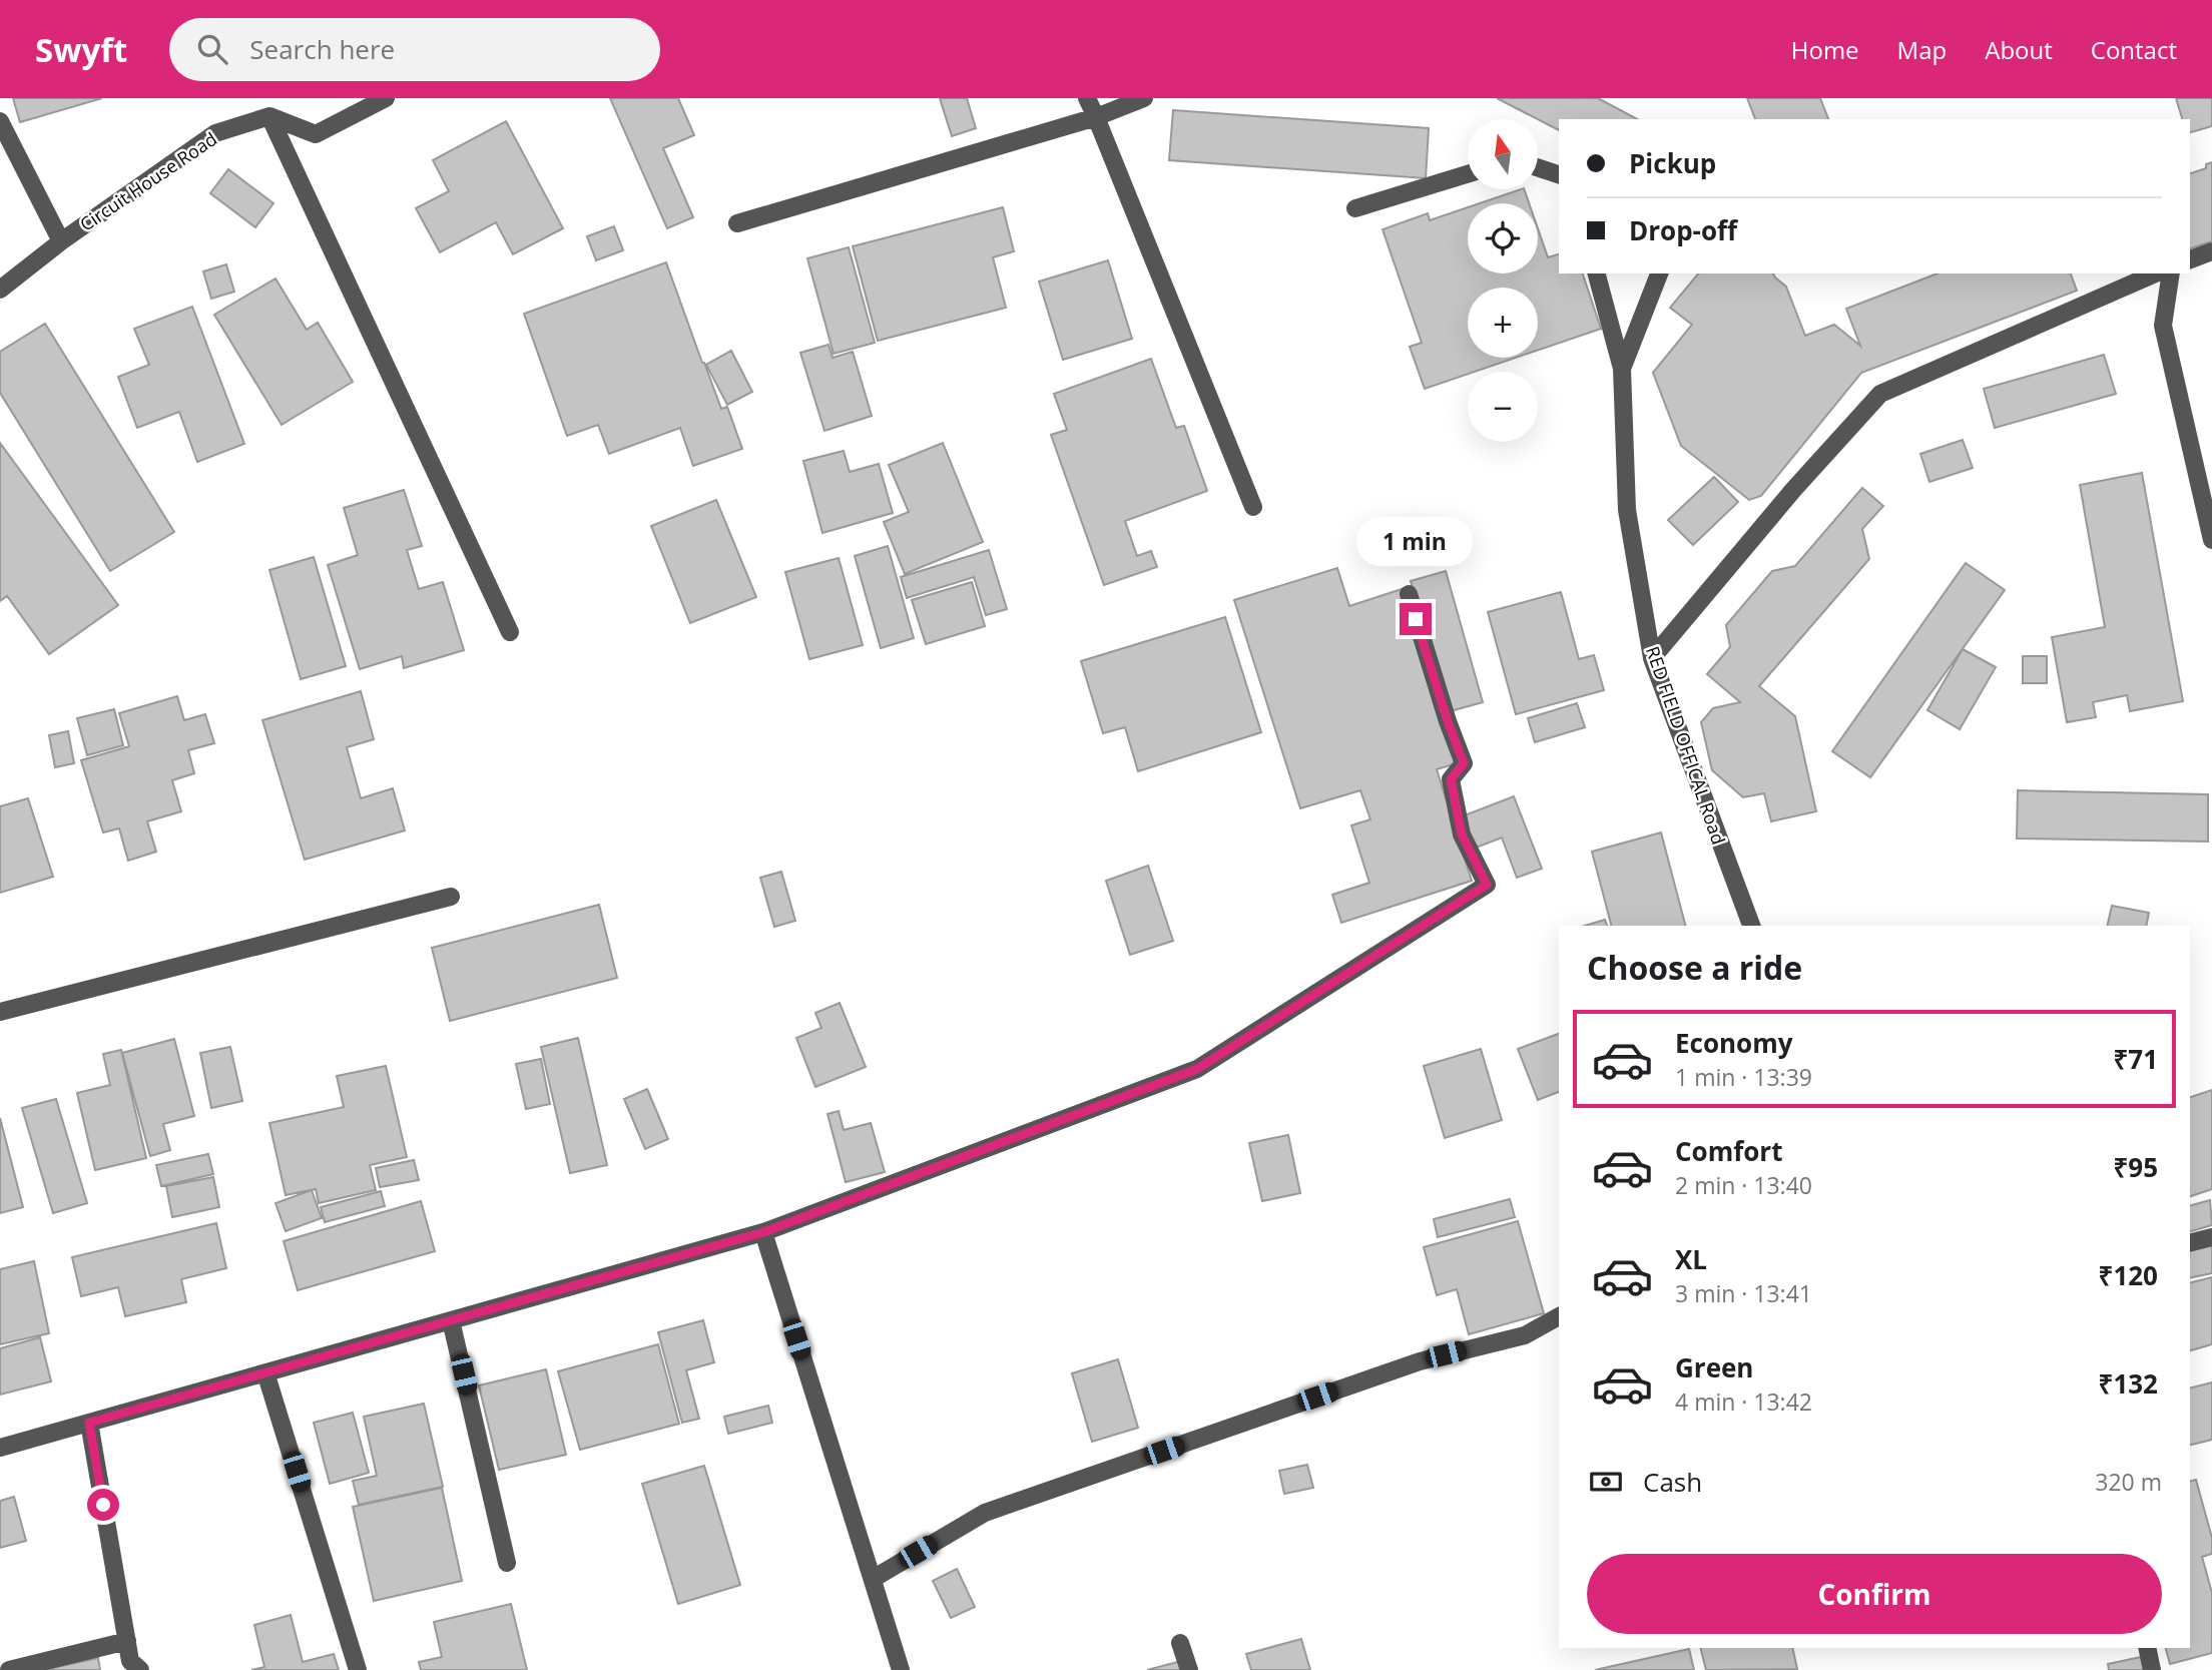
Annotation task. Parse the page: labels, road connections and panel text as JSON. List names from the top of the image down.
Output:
{
  "streets": {
    "street": ["Circuit House Road", "RED FIELD OFFICAL Road"]
  },
  "north": "top",
  "page": {
    "header": "Swyft",
    "search": "Search here",
    "nav": [
      "Home",
      "Map",
      "About",
      "Contact"
    ],
    "map_buttons": ["+", "−"],
    "banner": ["Pickup", "Drop-off"],
    "bubble": "1 min",
    "heading": "Choose a ride",
    "list": [
      {
        "name": "Economy",
        "note": "1 min · 13:39",
        "value": "₹71"
      },
      {
        "name": "Comfort",
        "note": "2 min · 13:40",
        "value": "₹95"
      },
      {
        "name": "XL",
        "note": "3 min · 13:41",
        "value": "₹120"
      },
      {
        "name": "Green",
        "note": "4 min · 13:42",
        "value": "₹132"
      }
    ],
    "pay": ["Cash", "320 m"],
    "buttons": "Confirm"
  }
}
